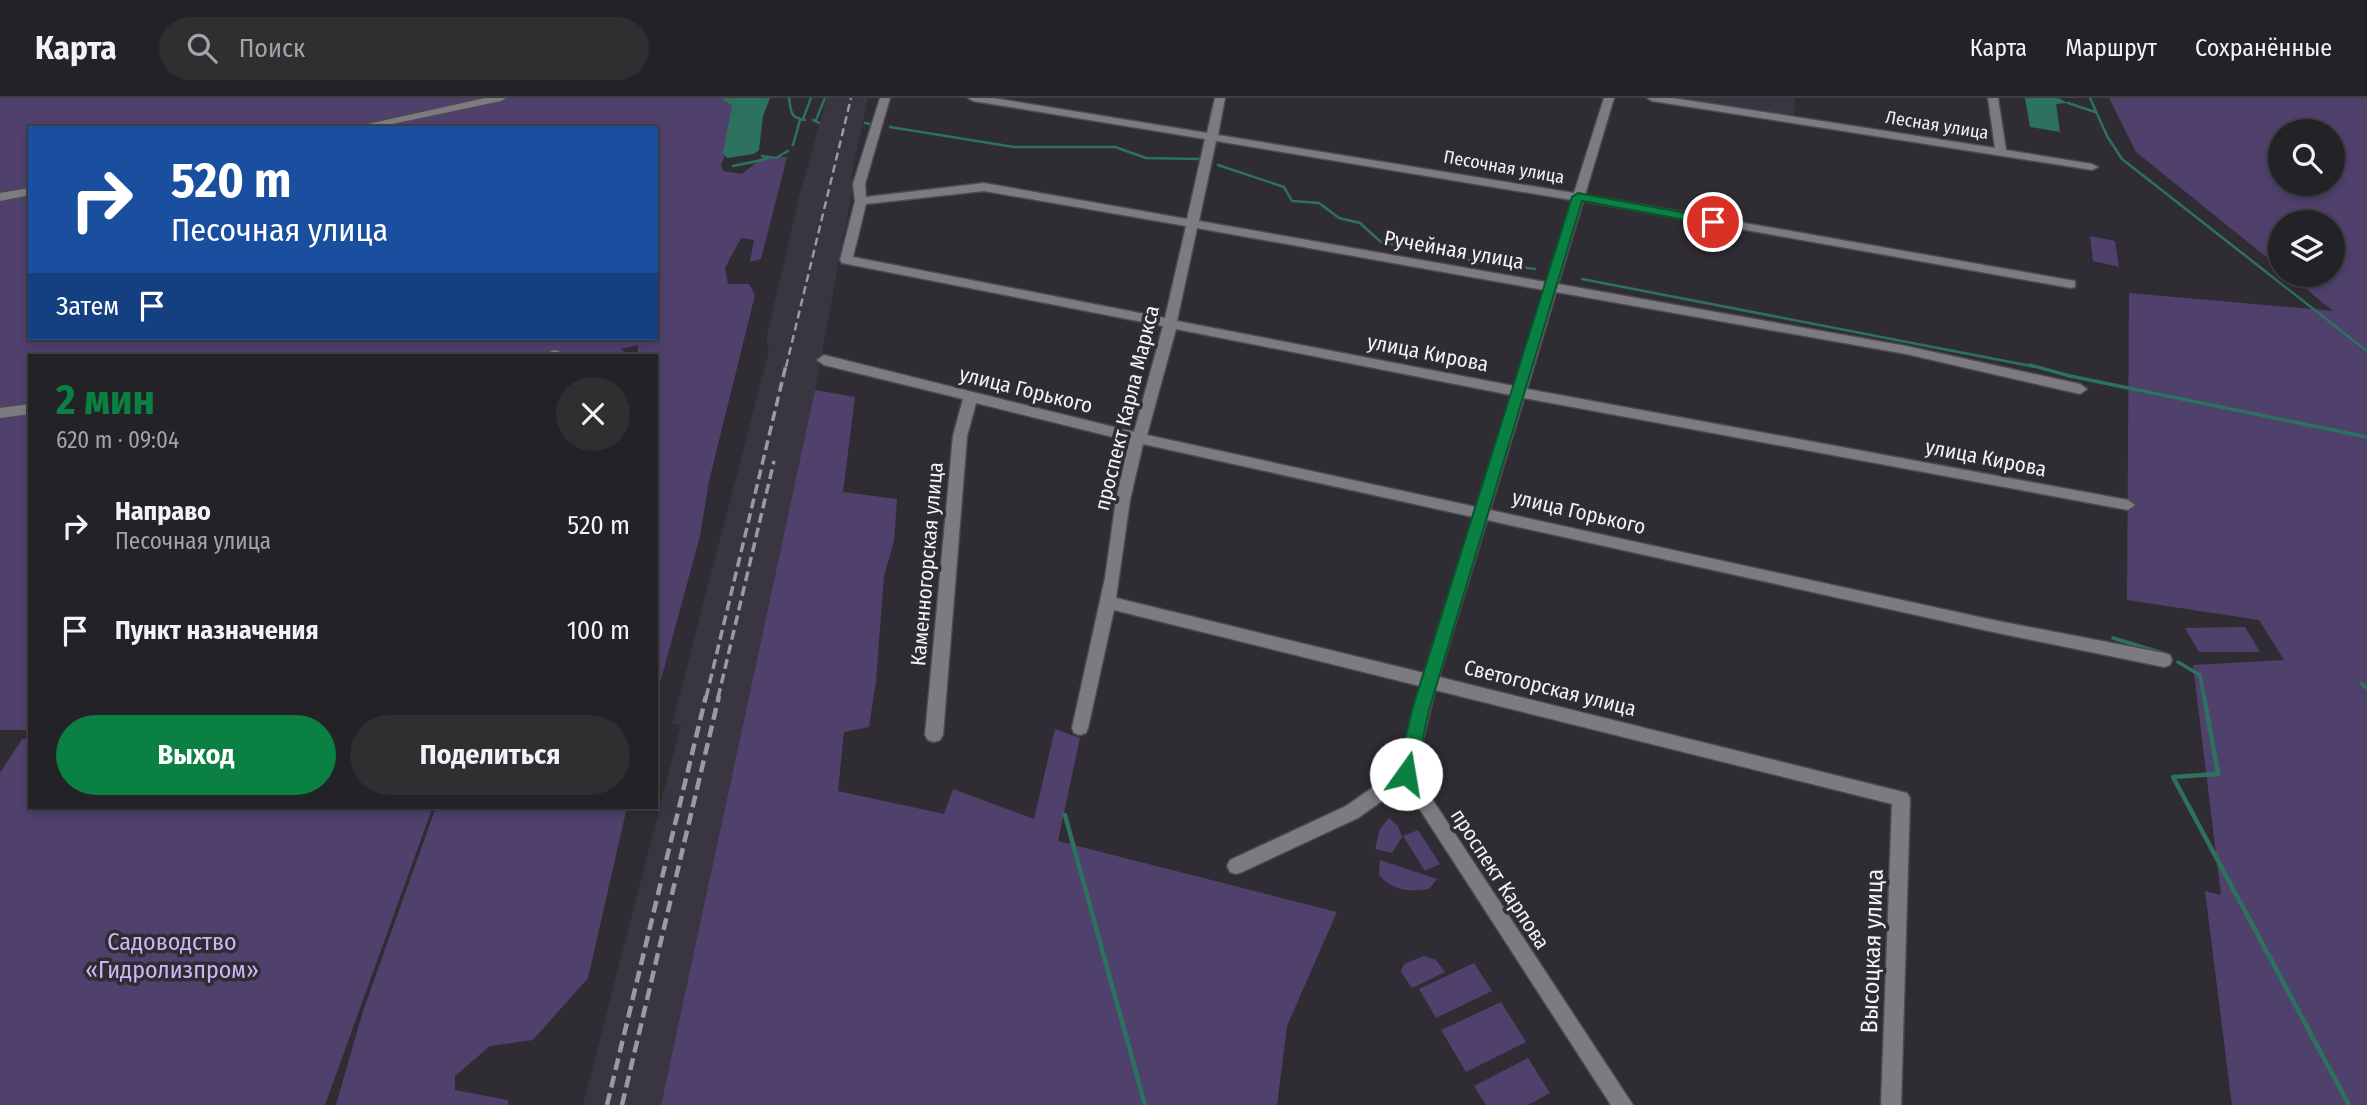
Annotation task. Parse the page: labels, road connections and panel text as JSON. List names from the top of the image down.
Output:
{
  "streets": {
    "street": [
      "Лесная улица",
      "Песочная улица",
      "Ручейная улица",
      "улица Кирова",
      "улица Горького",
      "проспект Карла Маркса",
      "Каменногорская улица",
      "Светогорская улица",
      "проспект Карпова",
      "Высоцкая улица"
    ]
  },
  "crossings": [
    ["Песочная улица", "проспект Карла Маркса"],
    ["Ручейная улица", "улица Кирова"],
    ["Ручейная улица", "проспект Карла Маркса"],
    ["улица Кирова", "проспект Карла Маркса"],
    ["улица Горького", "проспект Карла Маркса"],
    ["улица Горького", "Каменногорская улица"],
    ["проспект Карла Маркса", "Светогорская улица"],
    ["Светогорская улица", "Высоцкая улица"]
  ],
  "parks": ["Садоводство «Гидролизпром»"],
  "page": {
    "header": "Карта",
    "search": "Поиск",
    "nav": ["Карта", "Маршрут", "Сохранённые"],
    "turn": ["520 m", "Песочная улица"],
    "then": "Затем",
    "heading": ["2 мин", "620 m · 09:04"],
    "list": [
      {
        "name": "Направо",
        "note": "Песочная улица",
        "value": "520 m"
      },
      {
        "name": "Пункт назначения",
        "value": "100 m"
      }
    ],
    "buttons": ["Выход", "Поделиться"]
  }
}
